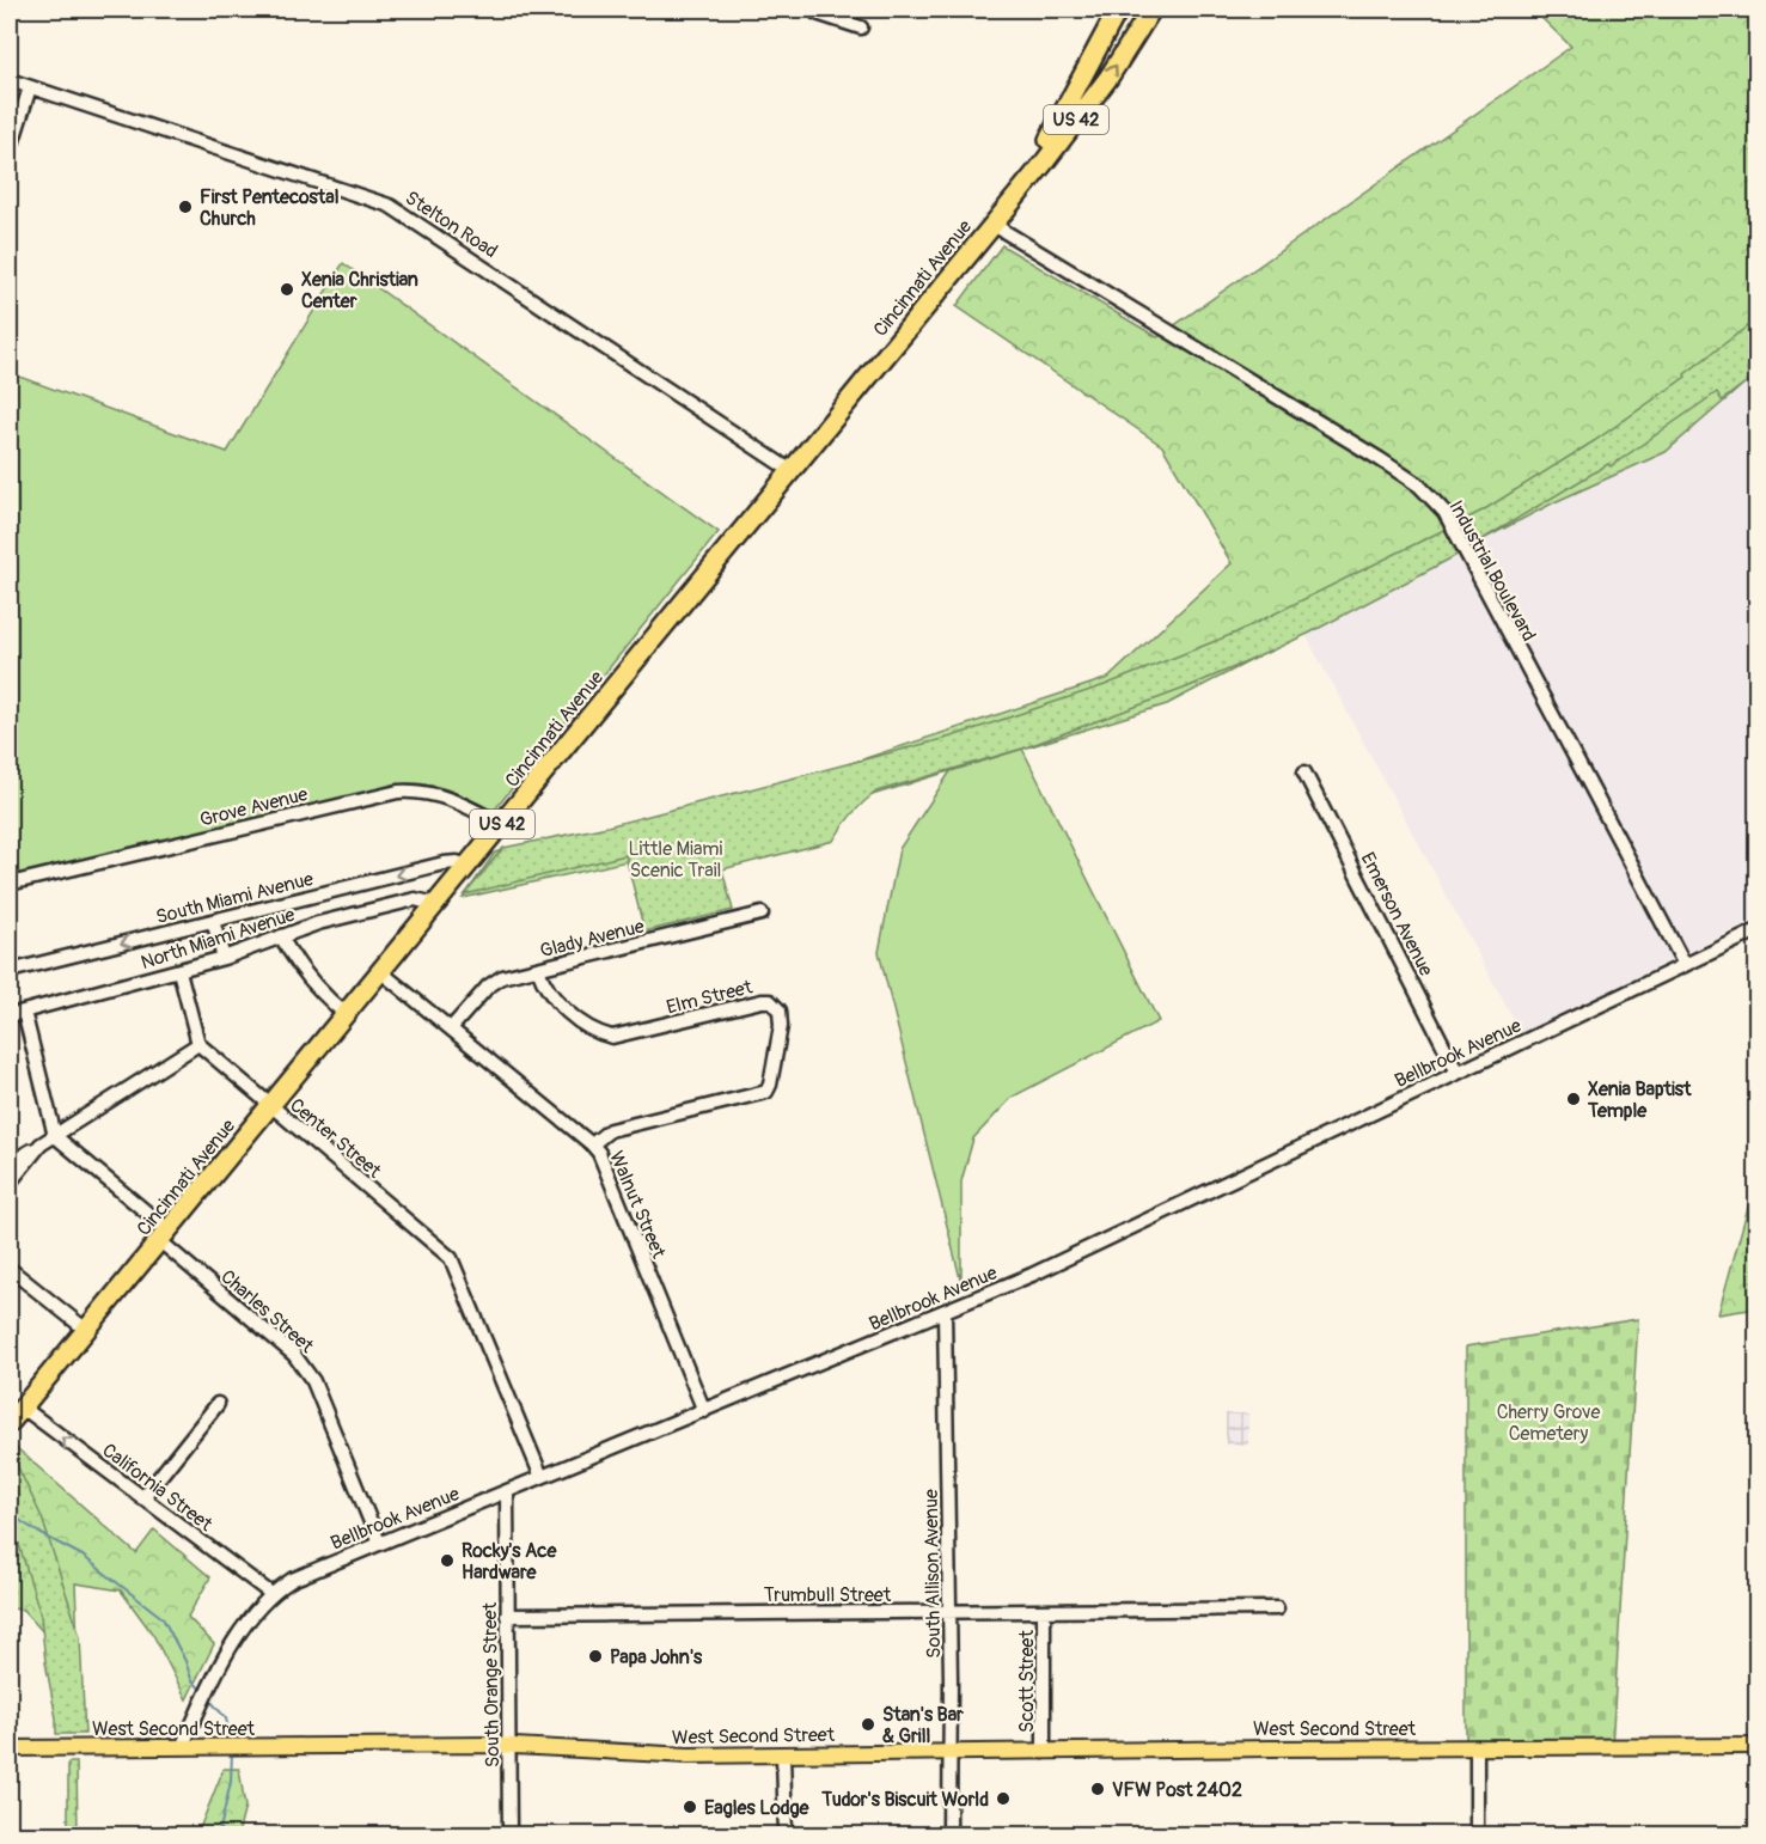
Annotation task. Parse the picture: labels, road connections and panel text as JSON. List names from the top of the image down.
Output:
{
  "streets": {
    "highway": ["US 42", "Cincinnati Avenue"],
    "main road": ["West Second Street"],
    "street": [
      "Stelton Road",
      "Industrial Boulevard",
      "Grove Avenue",
      "South Miami Avenue",
      "Emerson Avenue",
      "North Miami Avenue",
      "Glady Avenue",
      "Elm Street",
      "Bellbrook Avenue",
      "Center Street",
      "Walnut Street",
      "Charles Street",
      "California Street",
      "South Allison Avenue",
      "Trumbull Street",
      "Scott Street",
      "South Orange Street"
    ]
  },
  "crossings": [
    ["Stelton Road", "Cincinnati Avenue"],
    ["Cincinnati Avenue", "Industrial Boulevard"],
    ["Cincinnati Avenue", "Grove Avenue"],
    ["Cincinnati Avenue", "South Miami Avenue"],
    ["Cincinnati Avenue", "North Miami Avenue"],
    ["Cincinnati Avenue", "Center Street"],
    ["Cincinnati Avenue", "Walnut Street"],
    ["Cincinnati Avenue", "Charles Street"],
    ["Cincinnati Avenue", "California Street"],
    ["Industrial Boulevard", "Bellbrook Avenue"],
    ["Emerson Avenue", "Bellbrook Avenue"],
    ["Glady Avenue", "Elm Street"],
    ["Glady Avenue", "Walnut Street"],
    ["Elm Street", "Walnut Street"],
    ["Bellbrook Avenue", "Center Street"],
    ["Bellbrook Avenue", "Walnut Street"],
    ["Bellbrook Avenue", "Charles Street"],
    ["Bellbrook Avenue", "California Street"],
    ["Bellbrook Avenue", "South Allison Avenue"],
    ["Bellbrook Avenue", "South Orange Street"],
    ["Bellbrook Avenue", "West Second Street"],
    ["South Allison Avenue", "Trumbull Street"],
    ["South Allison Avenue", "West Second Street"],
    ["Trumbull Street", "Scott Street"],
    ["Trumbull Street", "South Orange Street"],
    ["Scott Street", "West Second Street"],
    ["South Orange Street", "West Second Street"]
  ],
  "one_way": ["South Miami Avenue", "California Street"],
  "parks": ["Little Miami Scenic Trail", "Cherry Grove Cemetery"],
  "places": [
    "First Pentecostal Church",
    "Xenia Christian Center",
    "Xenia Baptist Temple",
    "Rocky's Ace Hardware",
    "Papa John's",
    "Stan's Bar & Grill",
    "VFW Post 2402",
    "Tudor's Biscuit World",
    "Eagles Lodge"
  ]
}
